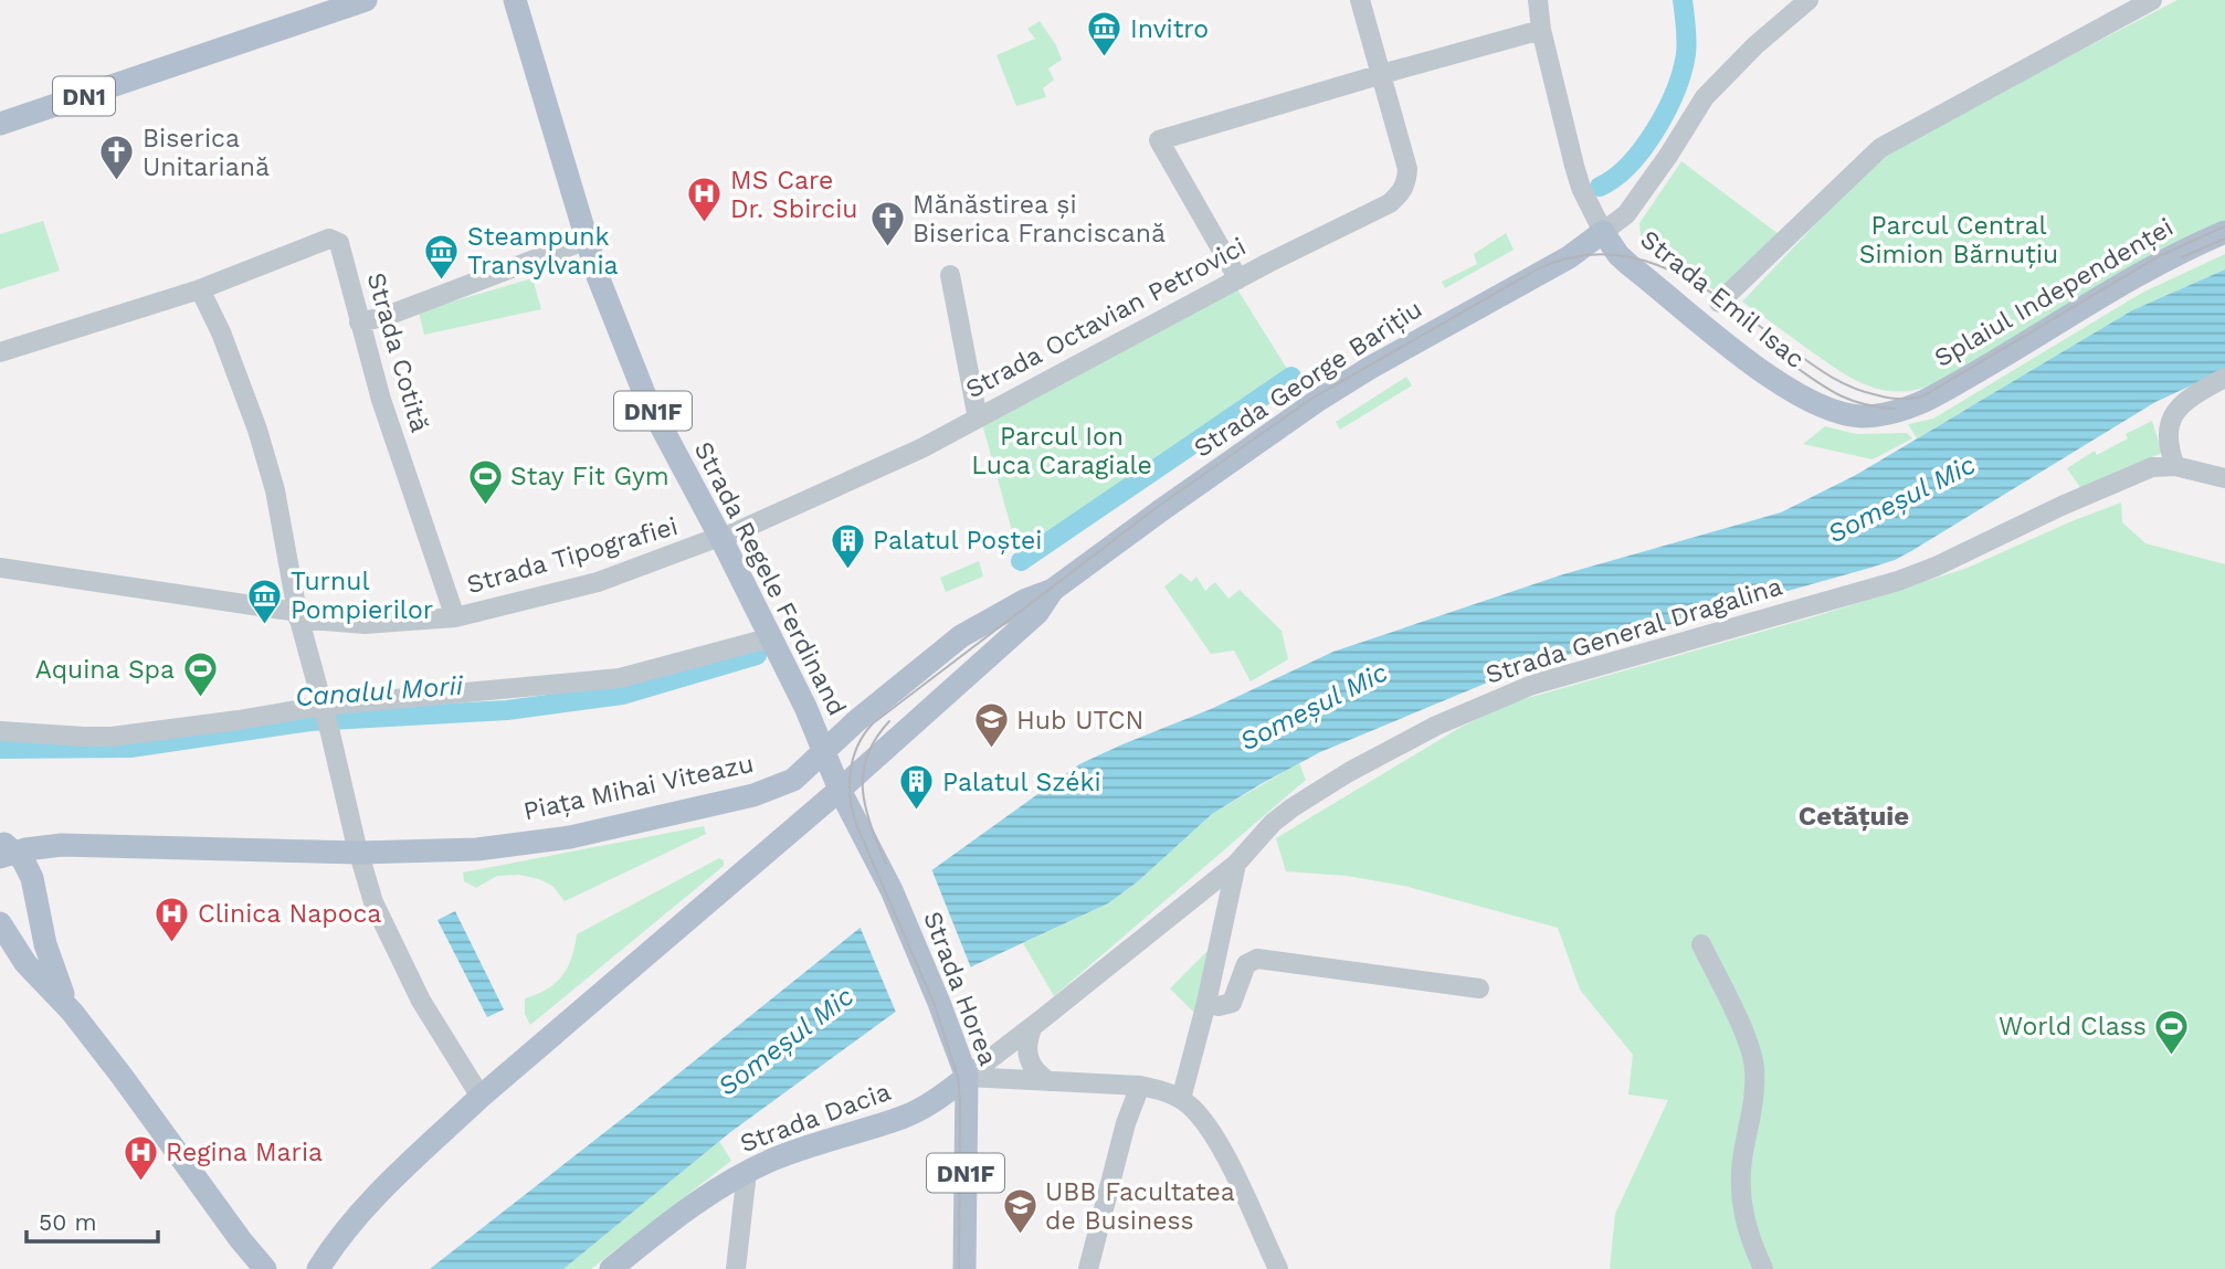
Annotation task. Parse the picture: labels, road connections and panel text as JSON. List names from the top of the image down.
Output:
{
  "streets": {
    "main road": [
      "DN1",
      "Splaiul Independenței",
      "Strada Emil Isac",
      "Strada George Barițiu",
      "DN1F",
      "Strada Regele Ferdinand",
      "Piața Mihai Viteazu",
      "Strada Horea",
      "Strada Dacia"
    ],
    "street": [
      "Strada Octavian Petrovici",
      "Strada Cotită",
      "Strada Tipografiei",
      "Strada General Dragalina"
    ]
  },
  "crossings": [
    ["Splaiul Independenței", "Strada Emil Isac"],
    ["Strada Emil Isac", "Strada George Barițiu"],
    ["Strada Octavian Petrovici", "Strada Tipografiei"],
    ["Strada Octavian Petrovici", "Strada Regele Ferdinand"],
    ["Strada Cotită", "Strada Tipografiei"],
    ["Strada George Barițiu", "Strada Regele Ferdinand"],
    ["Strada George Barițiu", "Piața Mihai Viteazu"],
    ["Strada George Barițiu", "Strada Horea"],
    ["Strada Tipografiei", "Strada Regele Ferdinand"],
    ["Strada Regele Ferdinand", "Piața Mihai Viteazu"],
    ["Strada Regele Ferdinand", "Strada Horea"],
    ["Strada General Dragalina", "Strada Horea"],
    ["Strada General Dragalina", "Strada Dacia"],
    ["Strada Horea", "Strada Dacia"]
  ],
  "districts": ["Cetățuie"],
  "water": ["Someșul Mic", "Canalul Morii"],
  "parks": ["Parcul Central Simion Bărnuțiu", "Parcul Ion Luca Caragiale"],
  "places": {
    "museum": ["Invitro", "Steampunk Transylvania", "Turnul Pompierilor"],
    "church": ["Biserica Unitariană", "Mănăstirea și Biserica Franciscană"],
    "hospital": ["MS Care Dr. Sbirciu", "Clinica Napoca", "Regina Maria"],
    "sports": ["Stay Fit Gym", "Aquina Spa", "World Class"],
    "building": ["Palatul Poștei", "Palatul Széki"],
    "school or university": ["Hub UTCN", "UBB Facultatea de Business"]
  },
  "scale_bar": "50 m"
}
